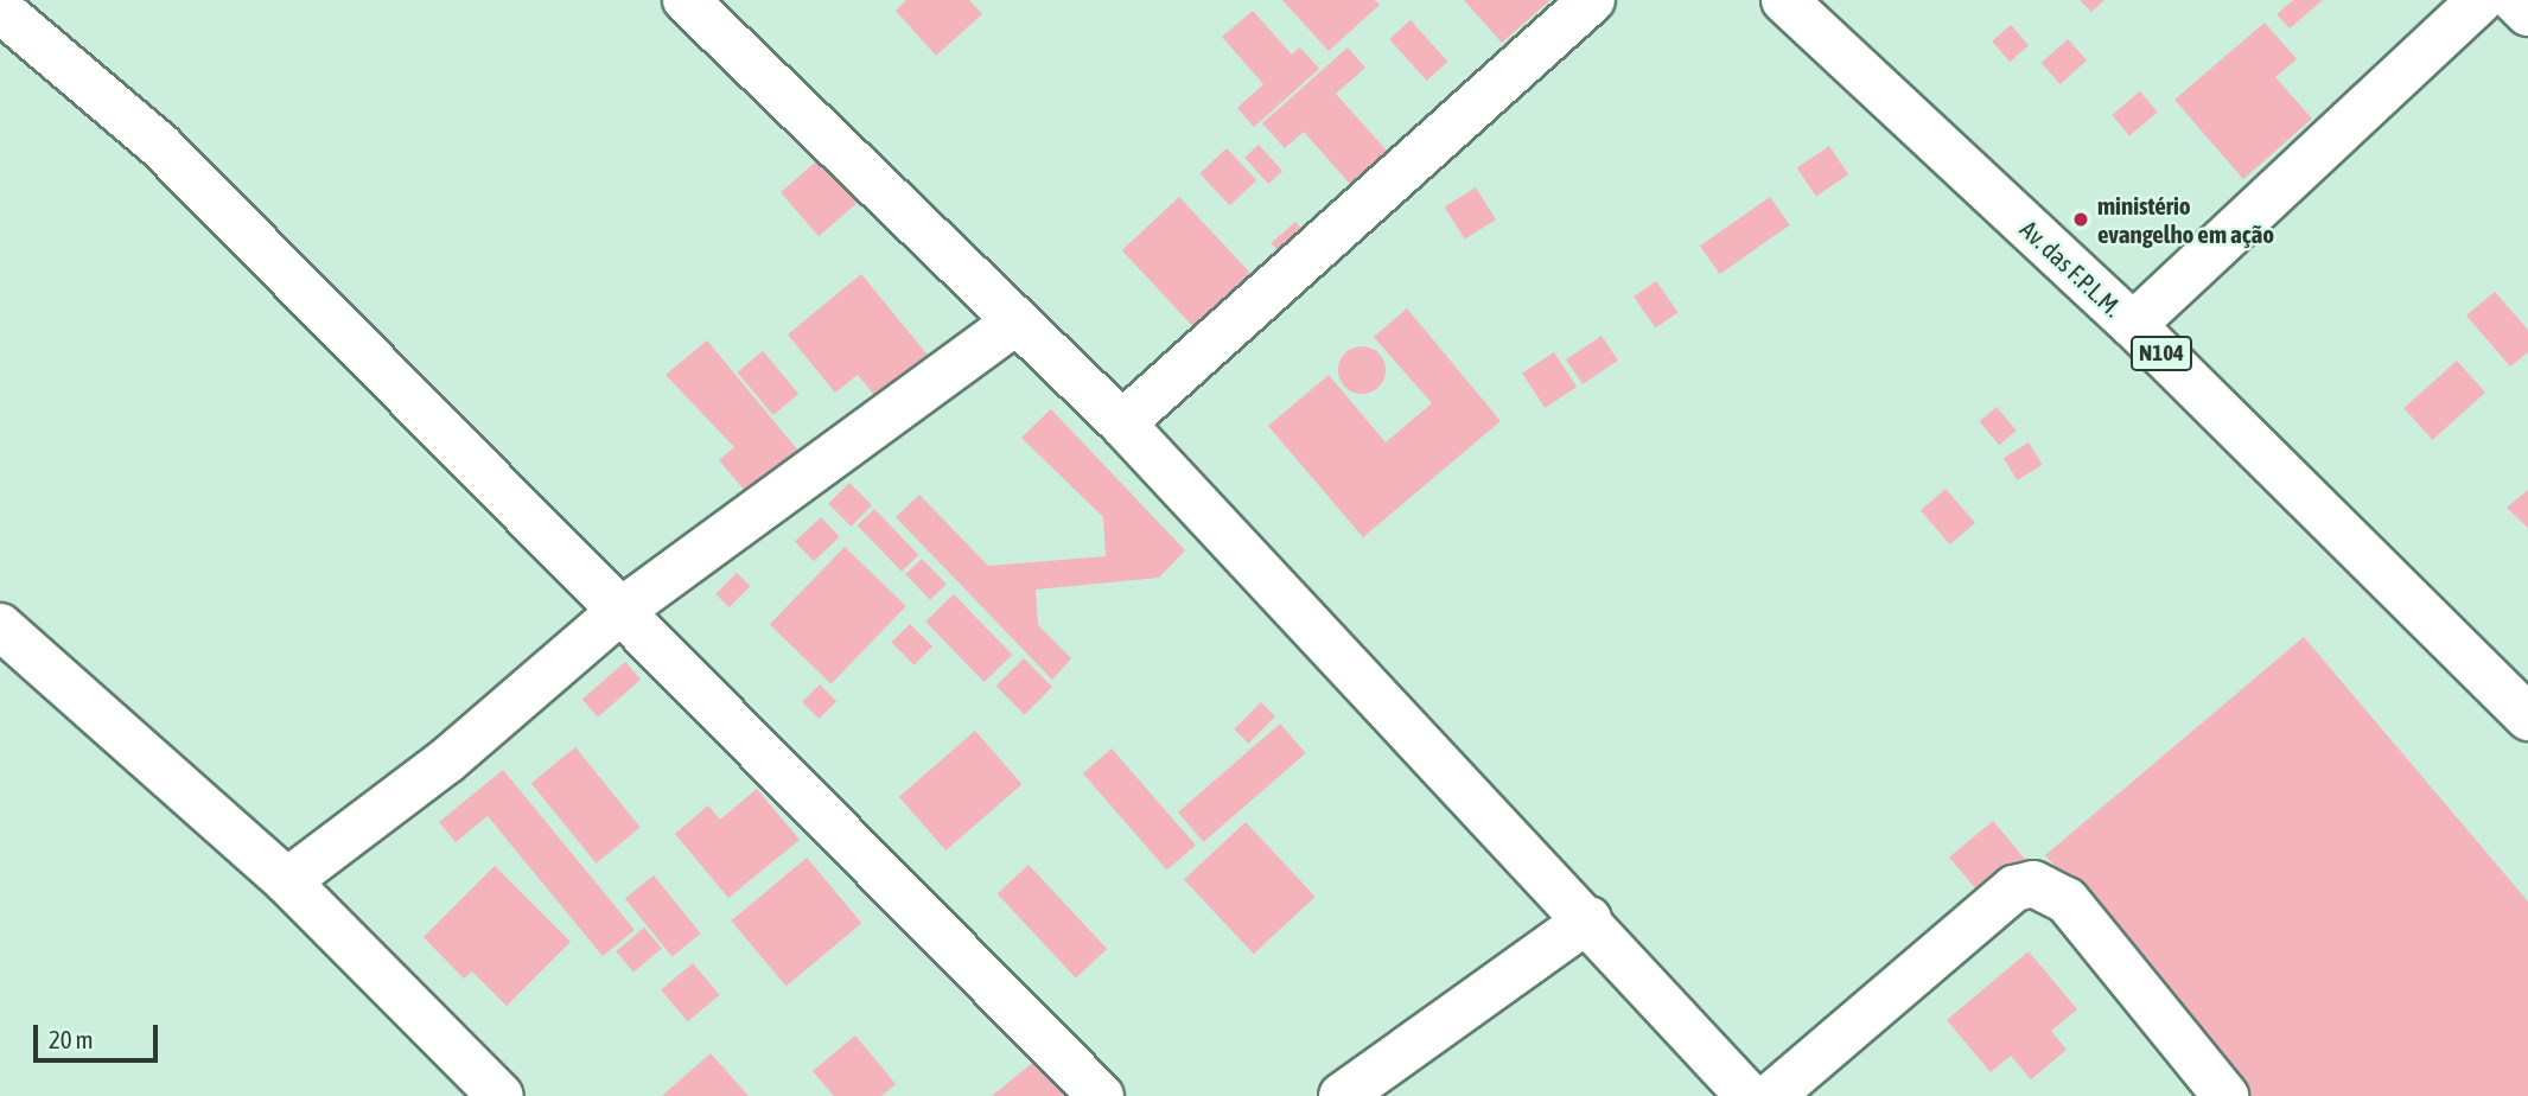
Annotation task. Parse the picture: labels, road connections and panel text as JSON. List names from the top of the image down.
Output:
{
  "streets": {
    "street": ["Av. das F.P.L.M.", "N104"]
  },
  "places": ["ministério evangelho em ação"],
  "scale_bar": "20 m"
}
